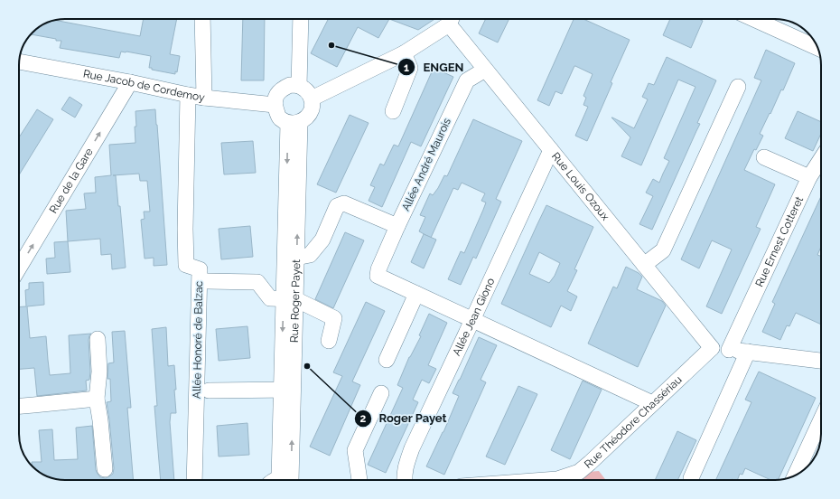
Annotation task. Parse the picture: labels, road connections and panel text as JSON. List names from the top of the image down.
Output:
{
  "streets": {
    "street": [
      "Rue Jacob de Cordemoy",
      "Allée André Maurois",
      "Rue de la Gare",
      "Rue Louis Ozoux",
      "Rue Ernest Cotteret",
      "Rue Roger Payet",
      "Allée Jean Giono",
      "Allée Honoré de Balzac",
      "Rue Théodore Chassériau"
    ]
  },
  "crossings": [
    ["Rue Jacob de Cordemoy", "Rue de la Gare"],
    ["Rue Jacob de Cordemoy", "Rue Roger Payet"],
    ["Rue Jacob de Cordemoy", "Allée Honoré de Balzac"],
    ["Allée André Maurois", "Rue Louis Ozoux"],
    ["Rue Louis Ozoux", "Allée Jean Giono"],
    ["Rue Louis Ozoux", "Rue Théodore Chassériau"]
  ],
  "one_way": ["Rue de la Gare"],
  "places": ["ENGEN", "Roger Payet"]
}
